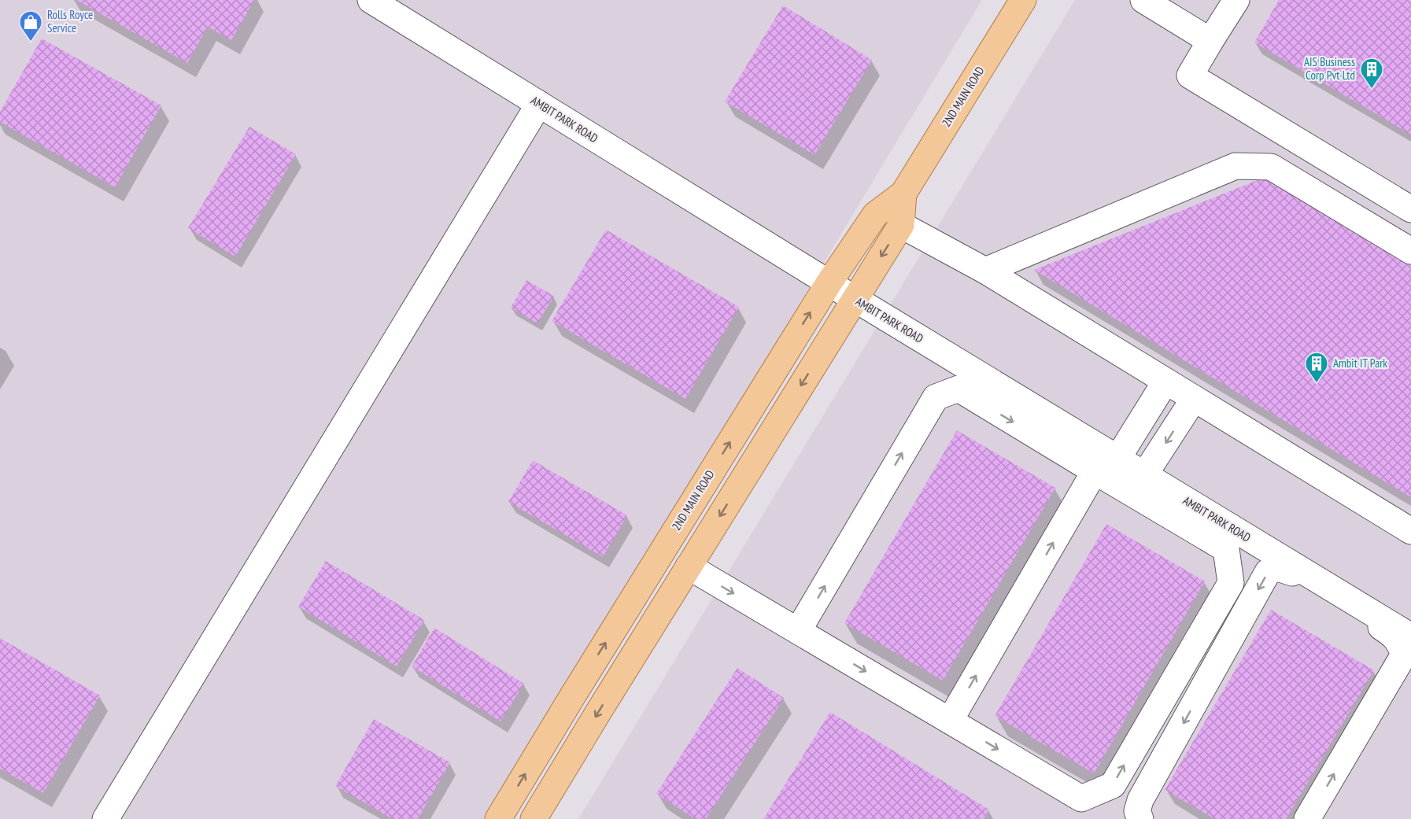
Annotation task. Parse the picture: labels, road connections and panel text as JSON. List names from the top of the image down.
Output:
{
  "streets": {
    "main road": ["2ND MAIN ROAD"],
    "street": ["AMBIT PARK ROAD"]
  },
  "crossings": [
    ["2ND MAIN ROAD", "AMBIT PARK ROAD"]
  ],
  "places": {
    "shop": ["Rolls Royce Service"],
    "building": ["AIS Business Corp Pvt Ltd", "Ambit IT Park"]
  }
}
